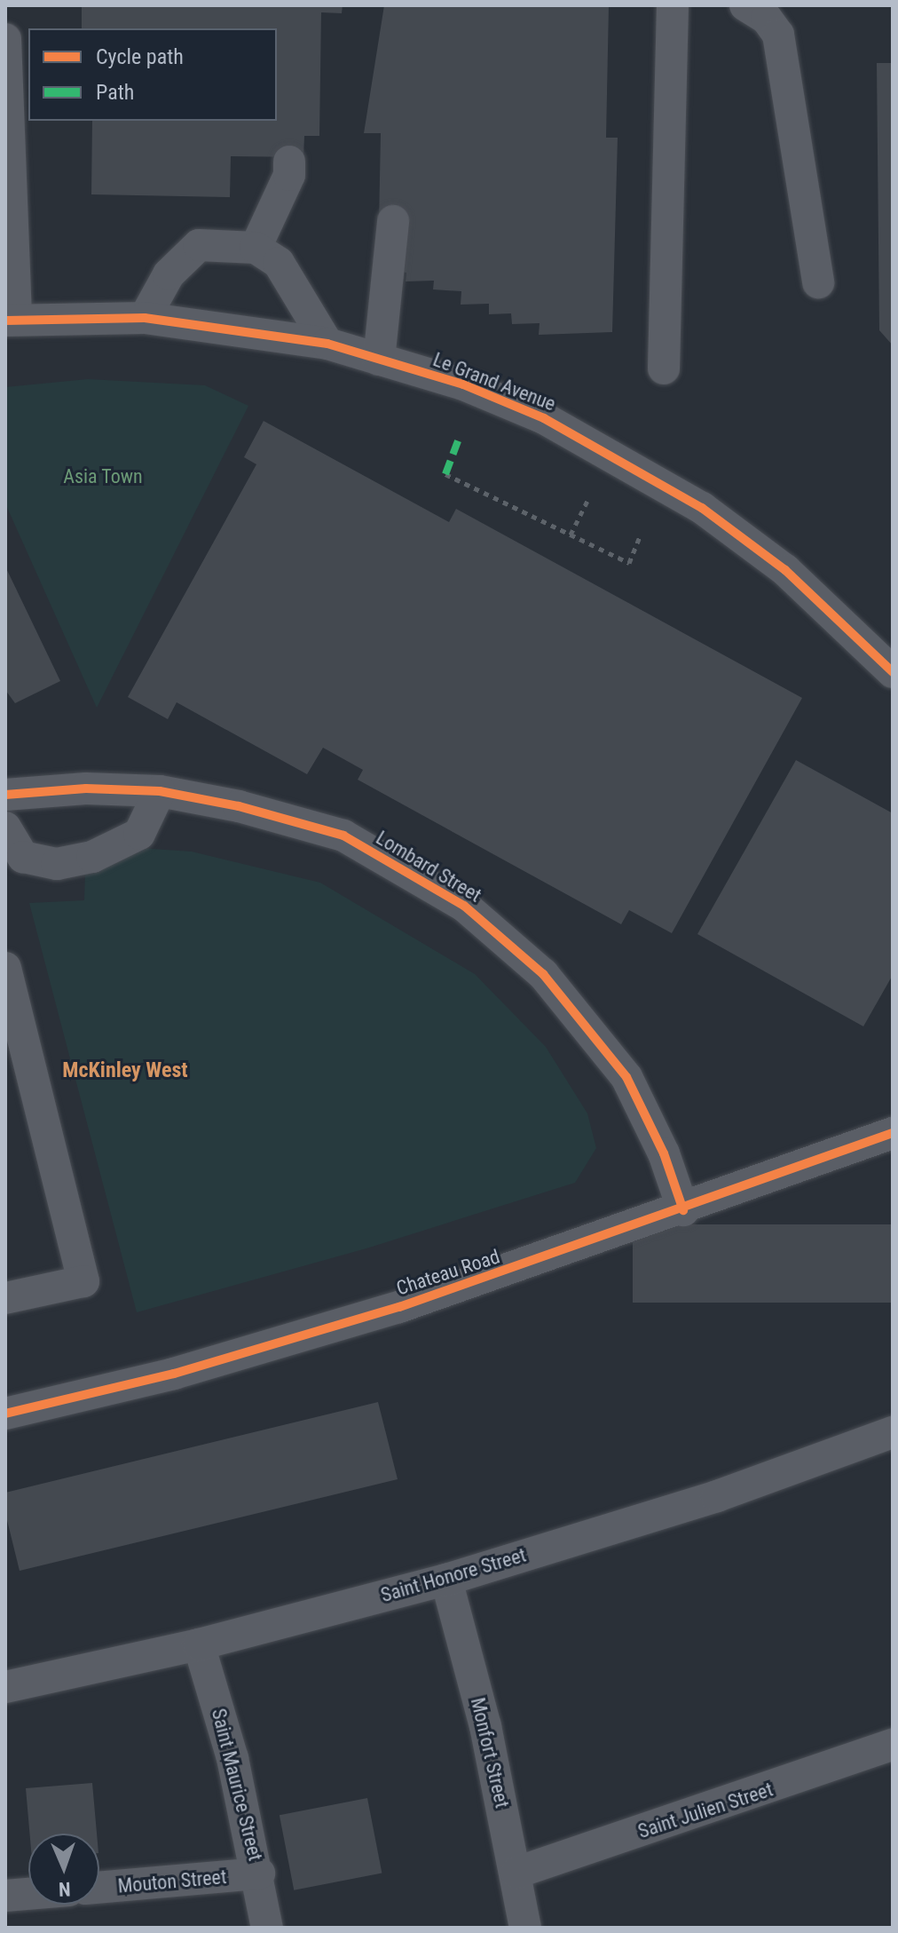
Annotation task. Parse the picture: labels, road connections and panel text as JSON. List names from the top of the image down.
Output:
{
  "streets": {
    "street": [
      "Le Grand Avenue",
      "Lombard Street",
      "Chateau Road",
      "Saint Honore Street",
      "Monfort Street",
      "Saint Maurice Street",
      "Saint Julien Street",
      "Mouton Street"
    ]
  },
  "crossings": [
    ["Lombard Street", "Chateau Road"],
    ["Saint Honore Street", "Monfort Street"],
    ["Saint Honore Street", "Saint Maurice Street"],
    ["Monfort Street", "Saint Julien Street"],
    ["Saint Maurice Street", "Mouton Street"]
  ],
  "districts": ["McKinley West"],
  "parks": ["Asia Town"],
  "legend": ["Cycle path", "Path"],
  "north": "bottom"
}
